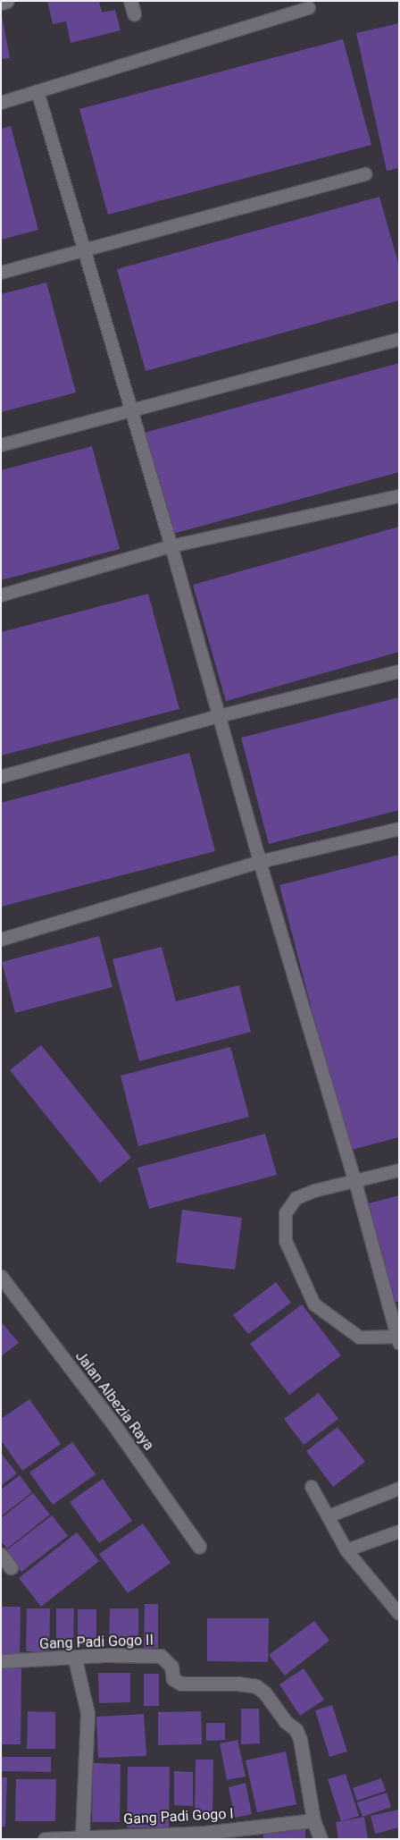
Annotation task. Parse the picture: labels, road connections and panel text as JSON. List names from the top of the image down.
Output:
{
  "streets": {
    "street": ["Jalan Albezia Raya", "Gang Padi Gogo II", "Gang Padi Gogo I"]
  },
  "crossings": [
    ["Gang Padi Gogo II", "Gang Padi Gogo I"]
  ]
}
